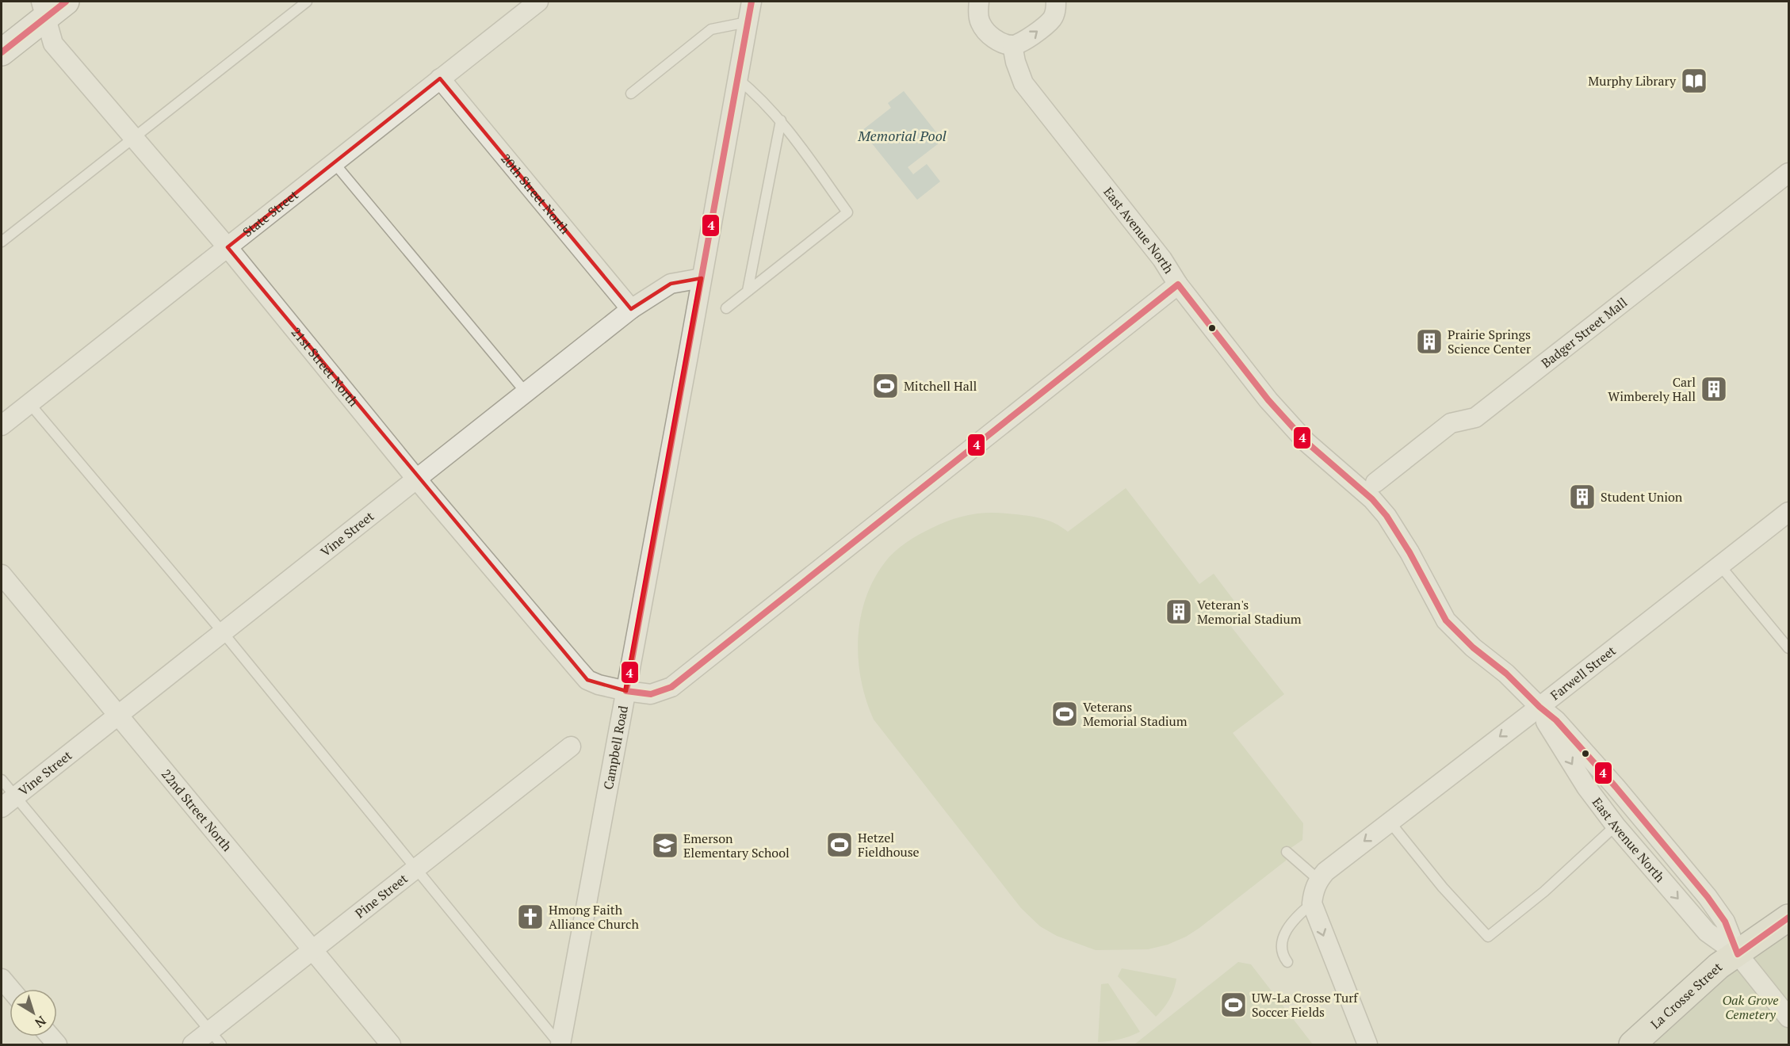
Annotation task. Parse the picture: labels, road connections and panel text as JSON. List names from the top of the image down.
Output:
{
  "streets": {
    "main road": ["La Crosse Street"],
    "street": [
      "20th Street North",
      "State Street",
      "East Avenue North",
      "Badger Street Mall",
      "21st Street North",
      "Vine Street",
      "Farwell Street",
      "Campbell Road",
      "22nd Street North",
      "Pine Street"
    ]
  },
  "crossings": [
    ["20th Street North", "State Street"],
    ["20th Street North", "Vine Street"],
    ["State Street", "21st Street North"],
    ["East Avenue North", "Farwell Street"],
    ["East Avenue North", "La Crosse Street"],
    ["21st Street North", "Vine Street"],
    ["21st Street North", "Campbell Road"],
    ["Vine Street", "Campbell Road"],
    ["Vine Street", "22nd Street North"],
    ["22nd Street North", "Pine Street"]
  ],
  "one_way": ["Farwell Street"],
  "water": ["Memorial Pool"],
  "parks": ["Oak Grove Cemetery"],
  "places": {
    "library": ["Murphy Library"],
    "building": [
      "Prairie Springs Science Center",
      "Carl Wimberely Hall",
      "Student Union",
      "Veteran's Memorial Stadium"
    ],
    "sports": [
      "Mitchell Hall",
      "Veterans Memorial Stadium",
      "Hetzel Fieldhouse",
      "UW-La Crosse Turf Soccer Fields"
    ],
    "school or university": ["Emerson Elementary School"],
    "church": ["Hmong Faith Alliance Church"]
  },
  "lines": ["transit line 4"],
  "north": "bottom right"
}
